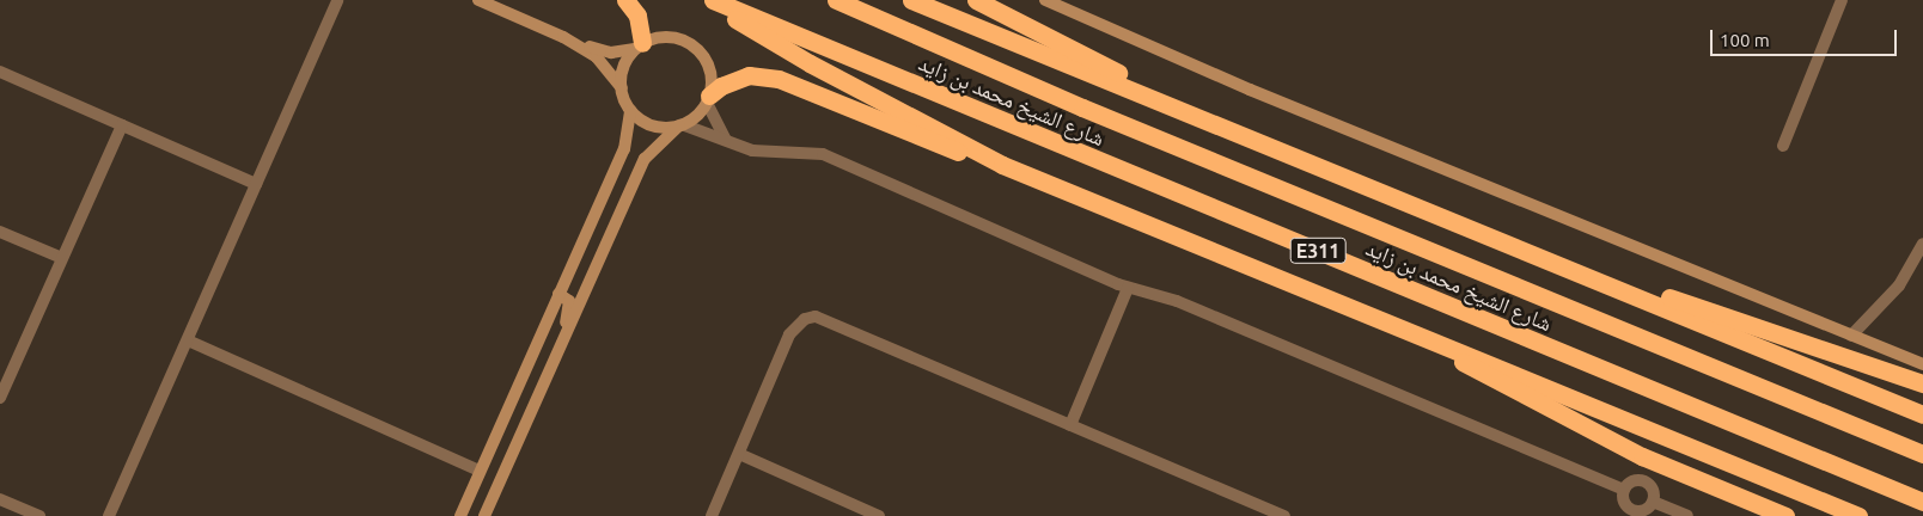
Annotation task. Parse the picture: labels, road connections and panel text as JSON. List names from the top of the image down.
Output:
{
  "streets": {
    "highway": ["شارع الشيخ محمد بن زايد", "E311"]
  },
  "scale_bar": "100 m"
}
